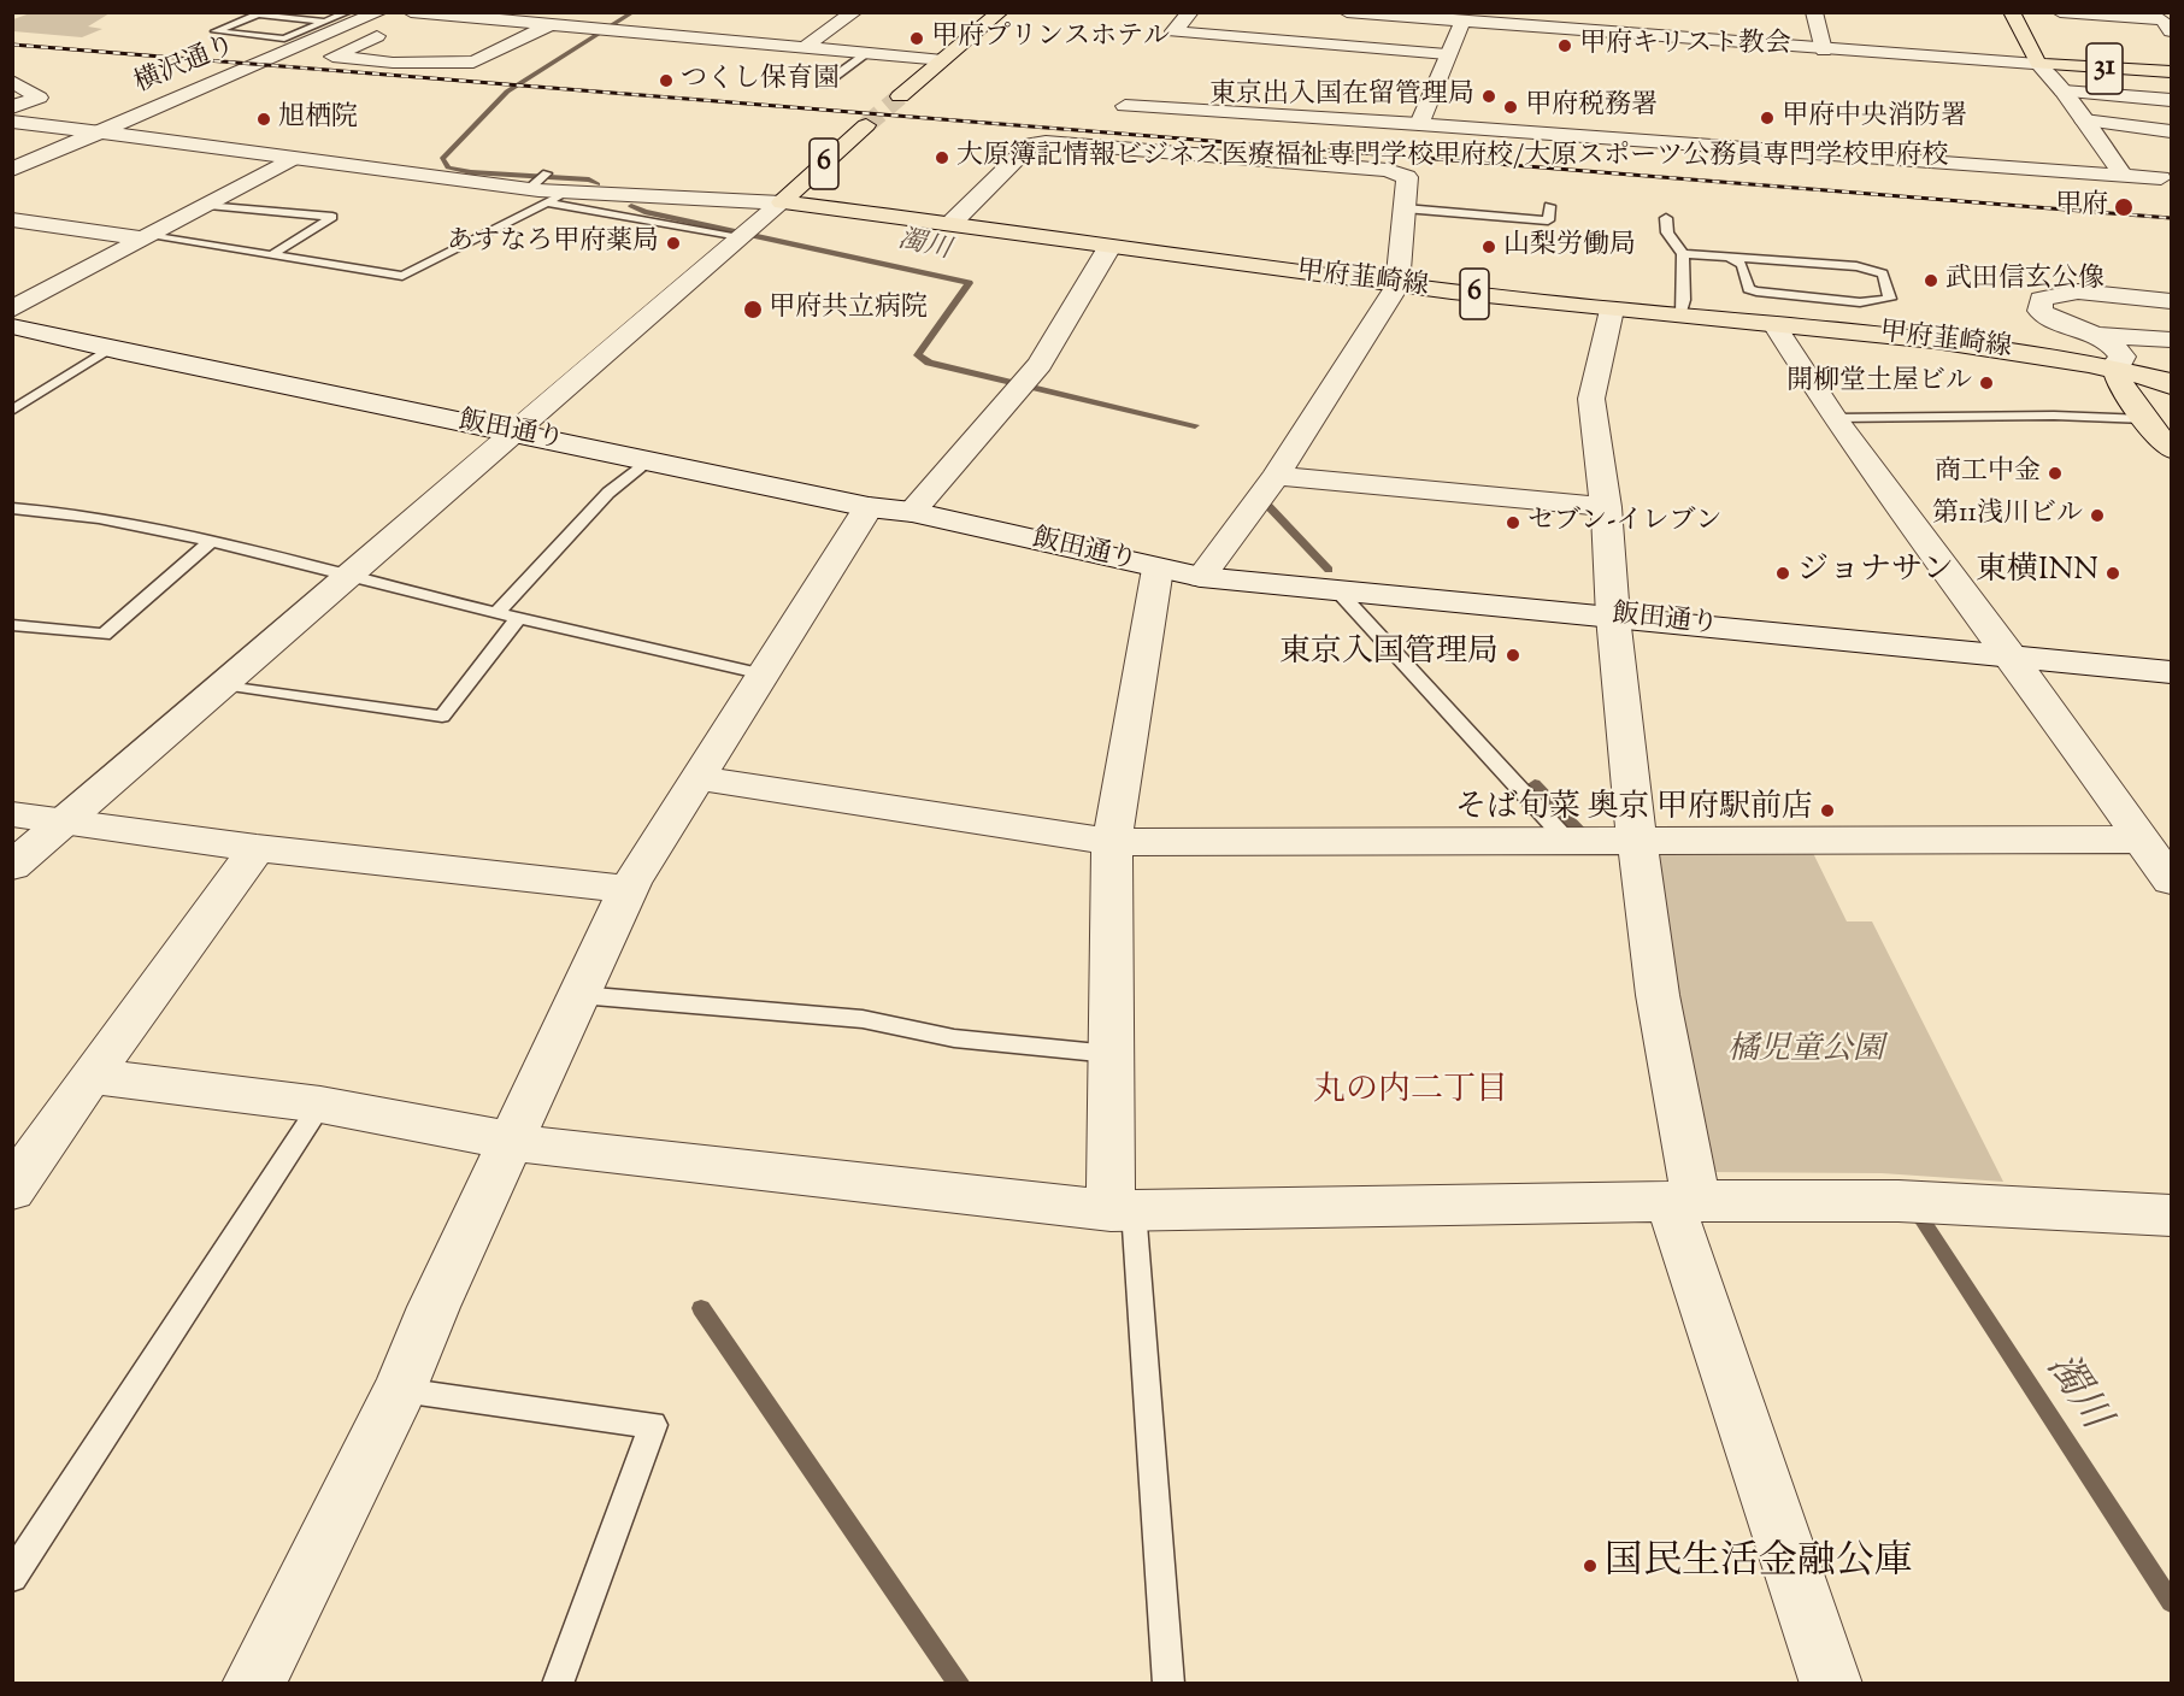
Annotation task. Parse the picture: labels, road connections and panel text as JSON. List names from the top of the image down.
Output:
{
  "streets": {
    "main road": ["31", "6", "甲府韮崎線"],
    "street": ["横沢通り", "飯田通り"]
  },
  "crossings": [
    ["6", "甲府韮崎線"]
  ],
  "districts": ["丸の内二丁目"],
  "water": ["濁川"],
  "parks": ["橘児童公園"],
  "places": [
    "甲府プリンスホテル",
    "甲府キリスト教会",
    "つくし保育園",
    "東京出入国在留管理局",
    "甲府税務署",
    "甲府中央消防署",
    "旭栖院",
    "大原簿記情報ビジネス医療福祉専門学校甲府校/大原スポーツ公務員専門学校甲府校",
    "甲府",
    "あすなろ甲府薬局",
    "山梨労働局",
    "武田信玄公像",
    "甲府共立病院",
    "開柳堂土屋ビル",
    "商工中金",
    "第11浅川ビル",
    "セブン-イレブン",
    "ジョナサン",
    "東横INN",
    "東京入国管理局",
    "そば旬菜 奥京 甲府駅前店",
    "国民生活金融公庫"
  ]
}
